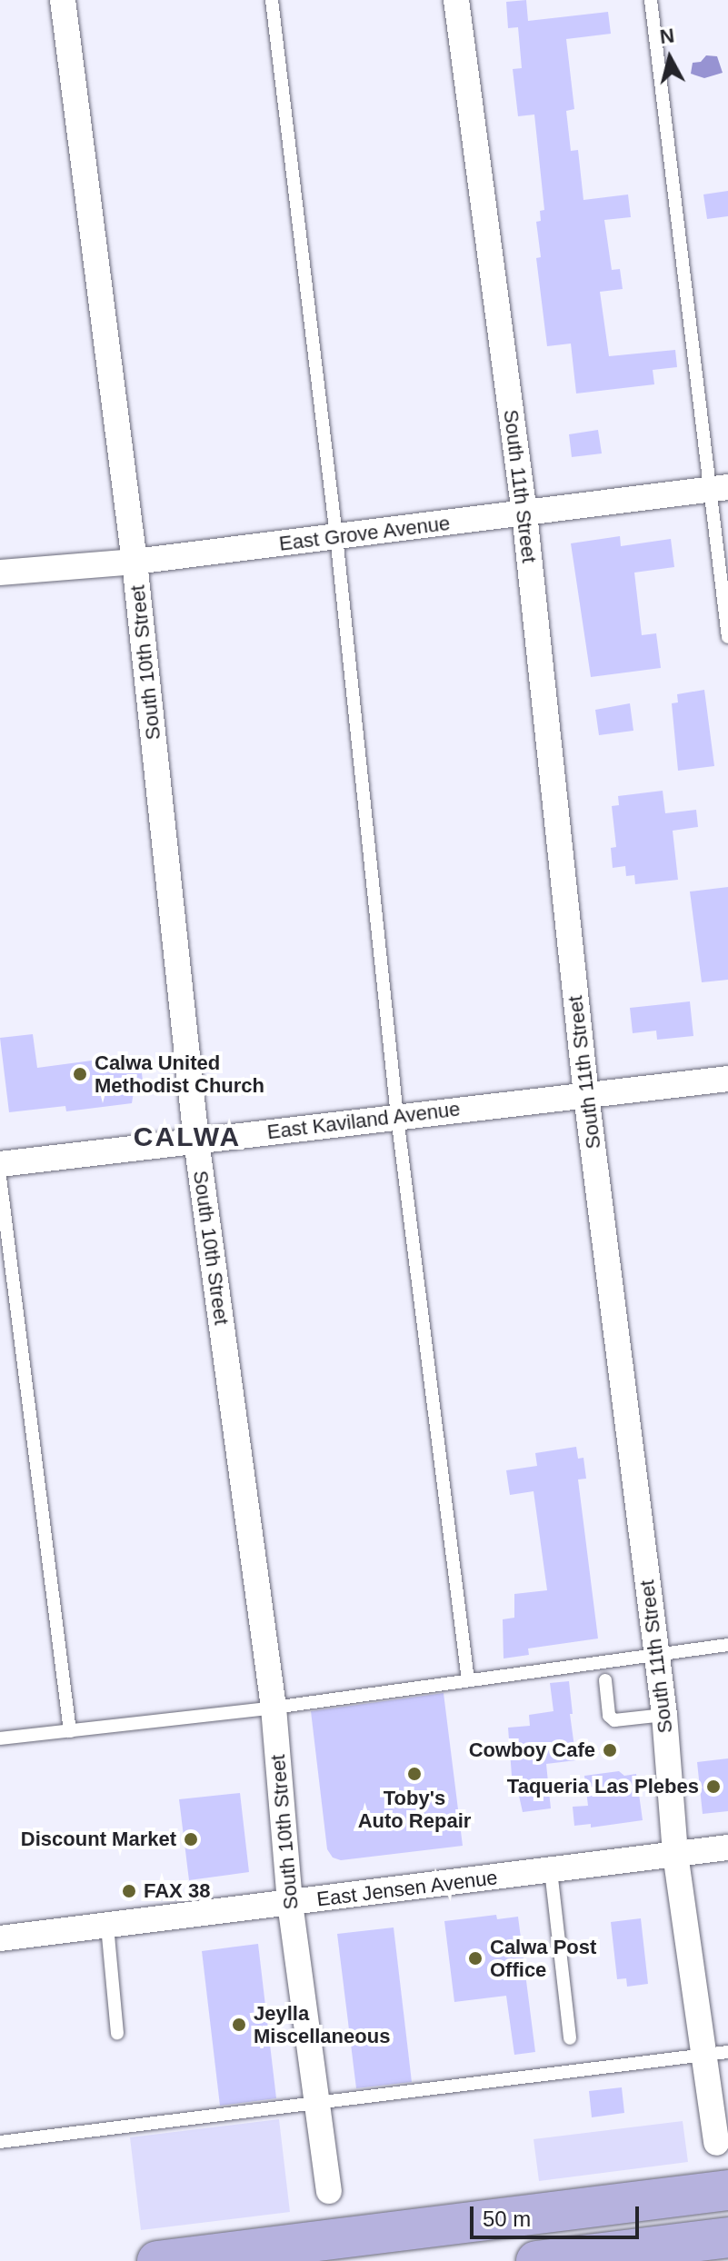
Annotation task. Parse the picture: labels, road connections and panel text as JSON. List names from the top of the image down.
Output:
{
  "streets": {
    "street": [
      "South 11th Street",
      "East Grove Avenue",
      "South 10th Street",
      "East Kaviland Avenue",
      "East Jensen Avenue"
    ]
  },
  "crossings": [
    ["South 11th Street", "East Grove Avenue"],
    ["South 11th Street", "East Kaviland Avenue"],
    ["South 11th Street", "East Jensen Avenue"],
    ["East Grove Avenue", "South 10th Street"],
    ["South 10th Street", "East Kaviland Avenue"],
    ["South 10th Street", "East Jensen Avenue"]
  ],
  "districts": ["CALWA"],
  "places": [
    "Calwa United Methodist Church",
    "Cowboy Cafe",
    "Toby's Auto Repair",
    "Taqueria Las Plebes",
    "Discount Market",
    "FAX 38",
    "Calwa Post Office",
    "Jeylla Miscellaneous"
  ],
  "scale_bar": "50 m",
  "north": "top"
}
